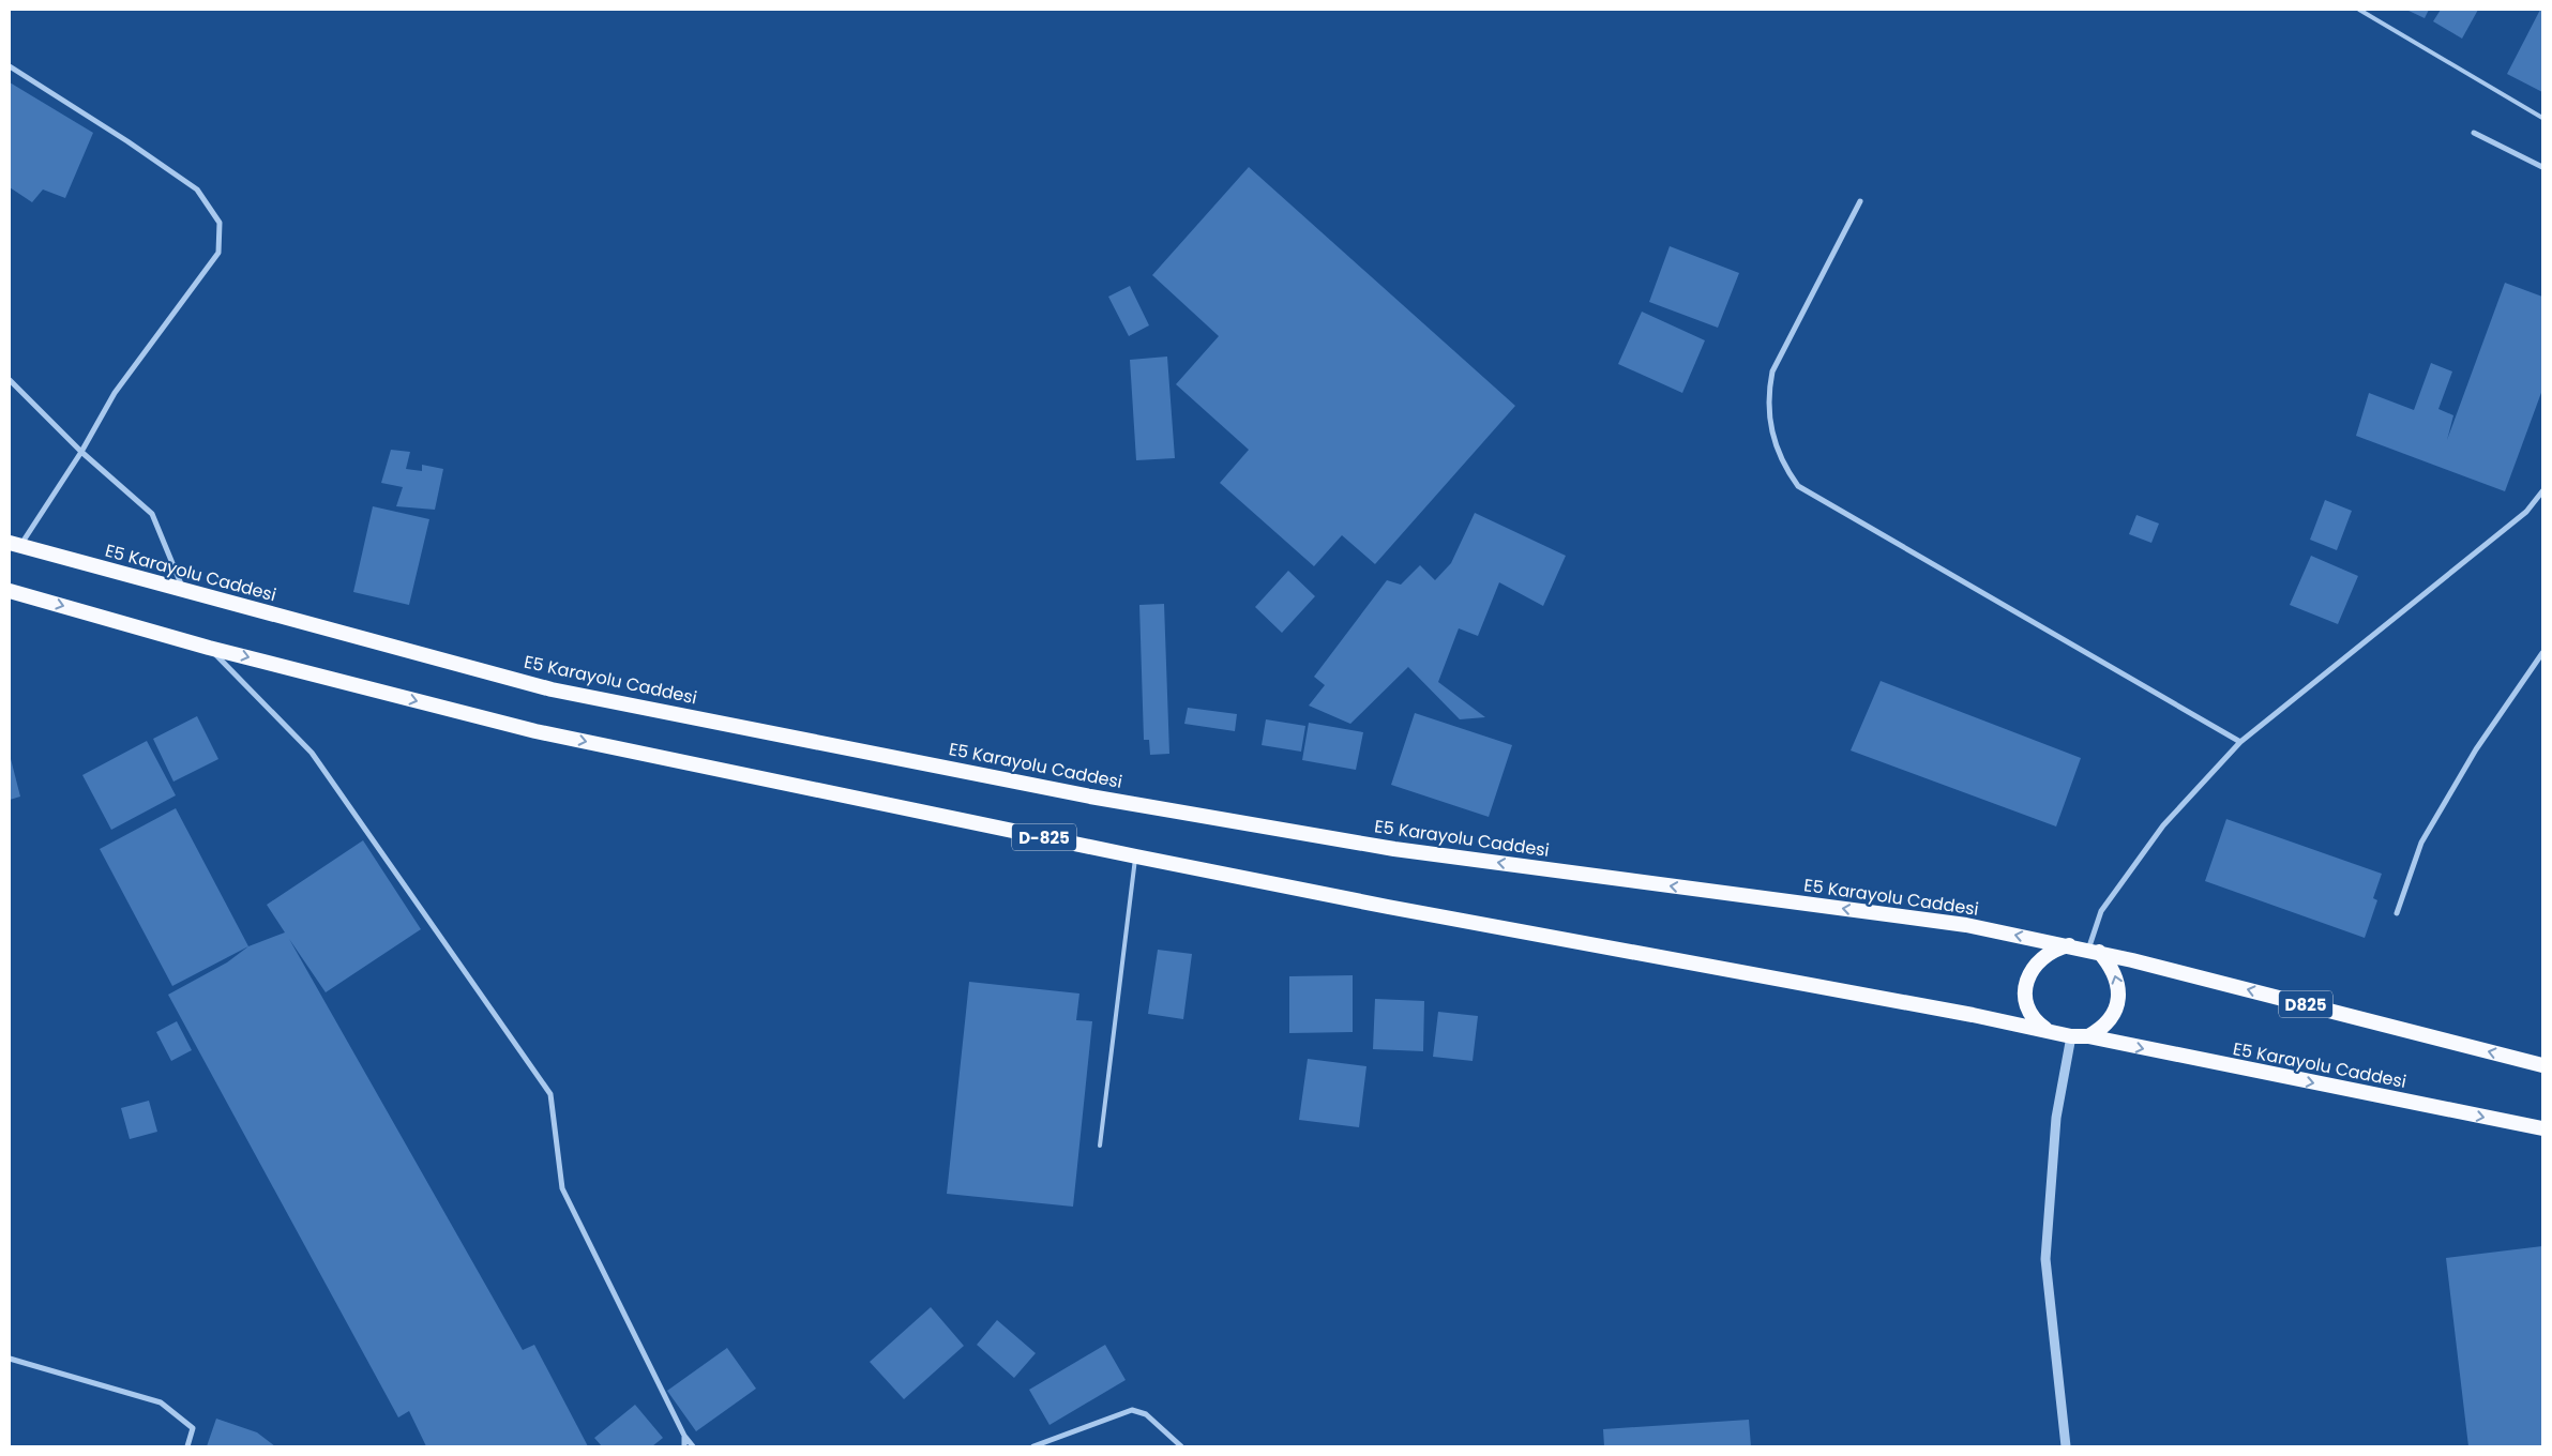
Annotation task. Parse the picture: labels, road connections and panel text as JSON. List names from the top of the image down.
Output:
{
  "streets": {
    "highway": ["E5 Karayolu Caddesi", "D-825", "D825"]
  }
}
